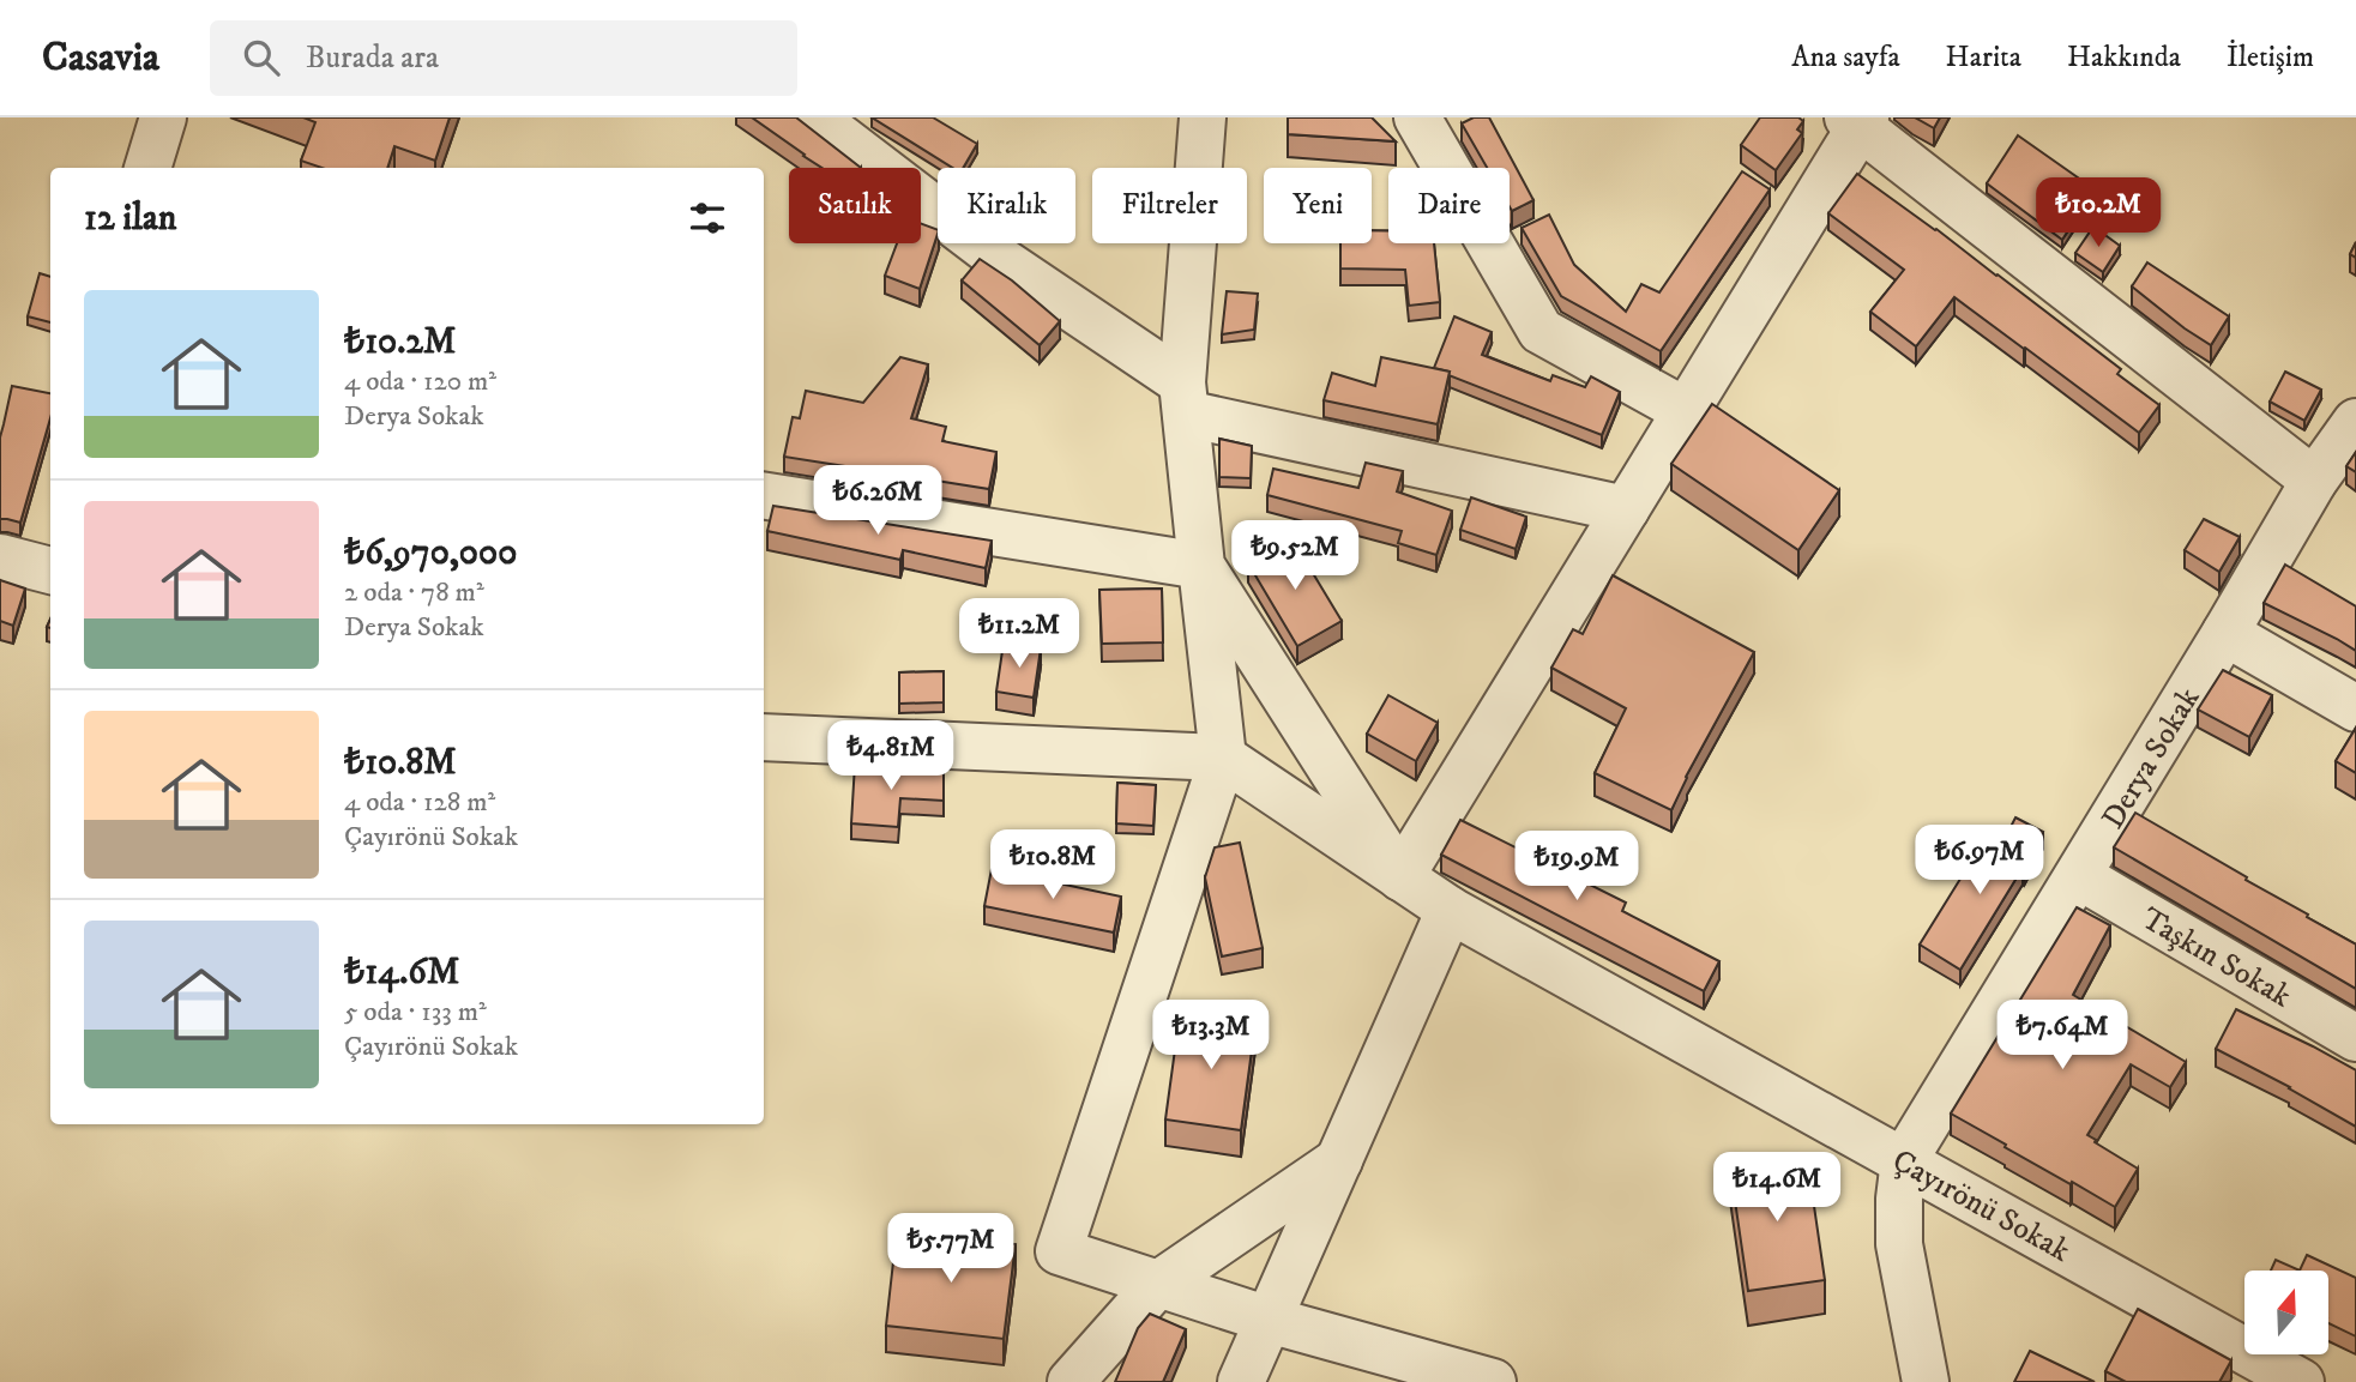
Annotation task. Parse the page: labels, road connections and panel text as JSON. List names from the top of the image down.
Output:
{
  "streets": {
    "street": ["Derya Sokak", "Taşkın Sokak", "Çayırönü Sokak"]
  },
  "crossings": [
    ["Derya Sokak", "Taşkın Sokak"],
    ["Derya Sokak", "Çayırönü Sokak"]
  ],
  "north": "top",
  "page": {
    "header": "Casavia",
    "search": "Burada ara",
    "nav": [
      "Ana sayfa",
      "Harita",
      "Hakkında",
      "İletişim"
    ],
    "chip": [
      "Satılık",
      "Kiralık",
      "Filtreler",
      "Yeni",
      "Daire"
    ],
    "heading": "12 ilan",
    "price": [
      "₺10.2M",
      "₺6.26M",
      "₺9.52M",
      "₺11.2M",
      "₺4.81M",
      "₺6.97M",
      "₺10.8M",
      "₺19.9M",
      "₺13.3M",
      "₺7.64M",
      "₺14.6M",
      "₺5.77M"
    ],
    "list": [
      {
        "name": "₺10.2M",
        "note": "4 oda · 120 m² · Derya Sokak"
      },
      {
        "name": "₺6,970,000",
        "note": "2 oda · 78 m² · Derya Sokak"
      },
      {
        "name": "₺10.8M",
        "note": "4 oda · 128 m² · Çayırönü Sokak"
      },
      {
        "name": "₺14.6M",
        "note": "5 oda · 133 m² · Çayırönü Sokak"
      }
    ]
  }
}
